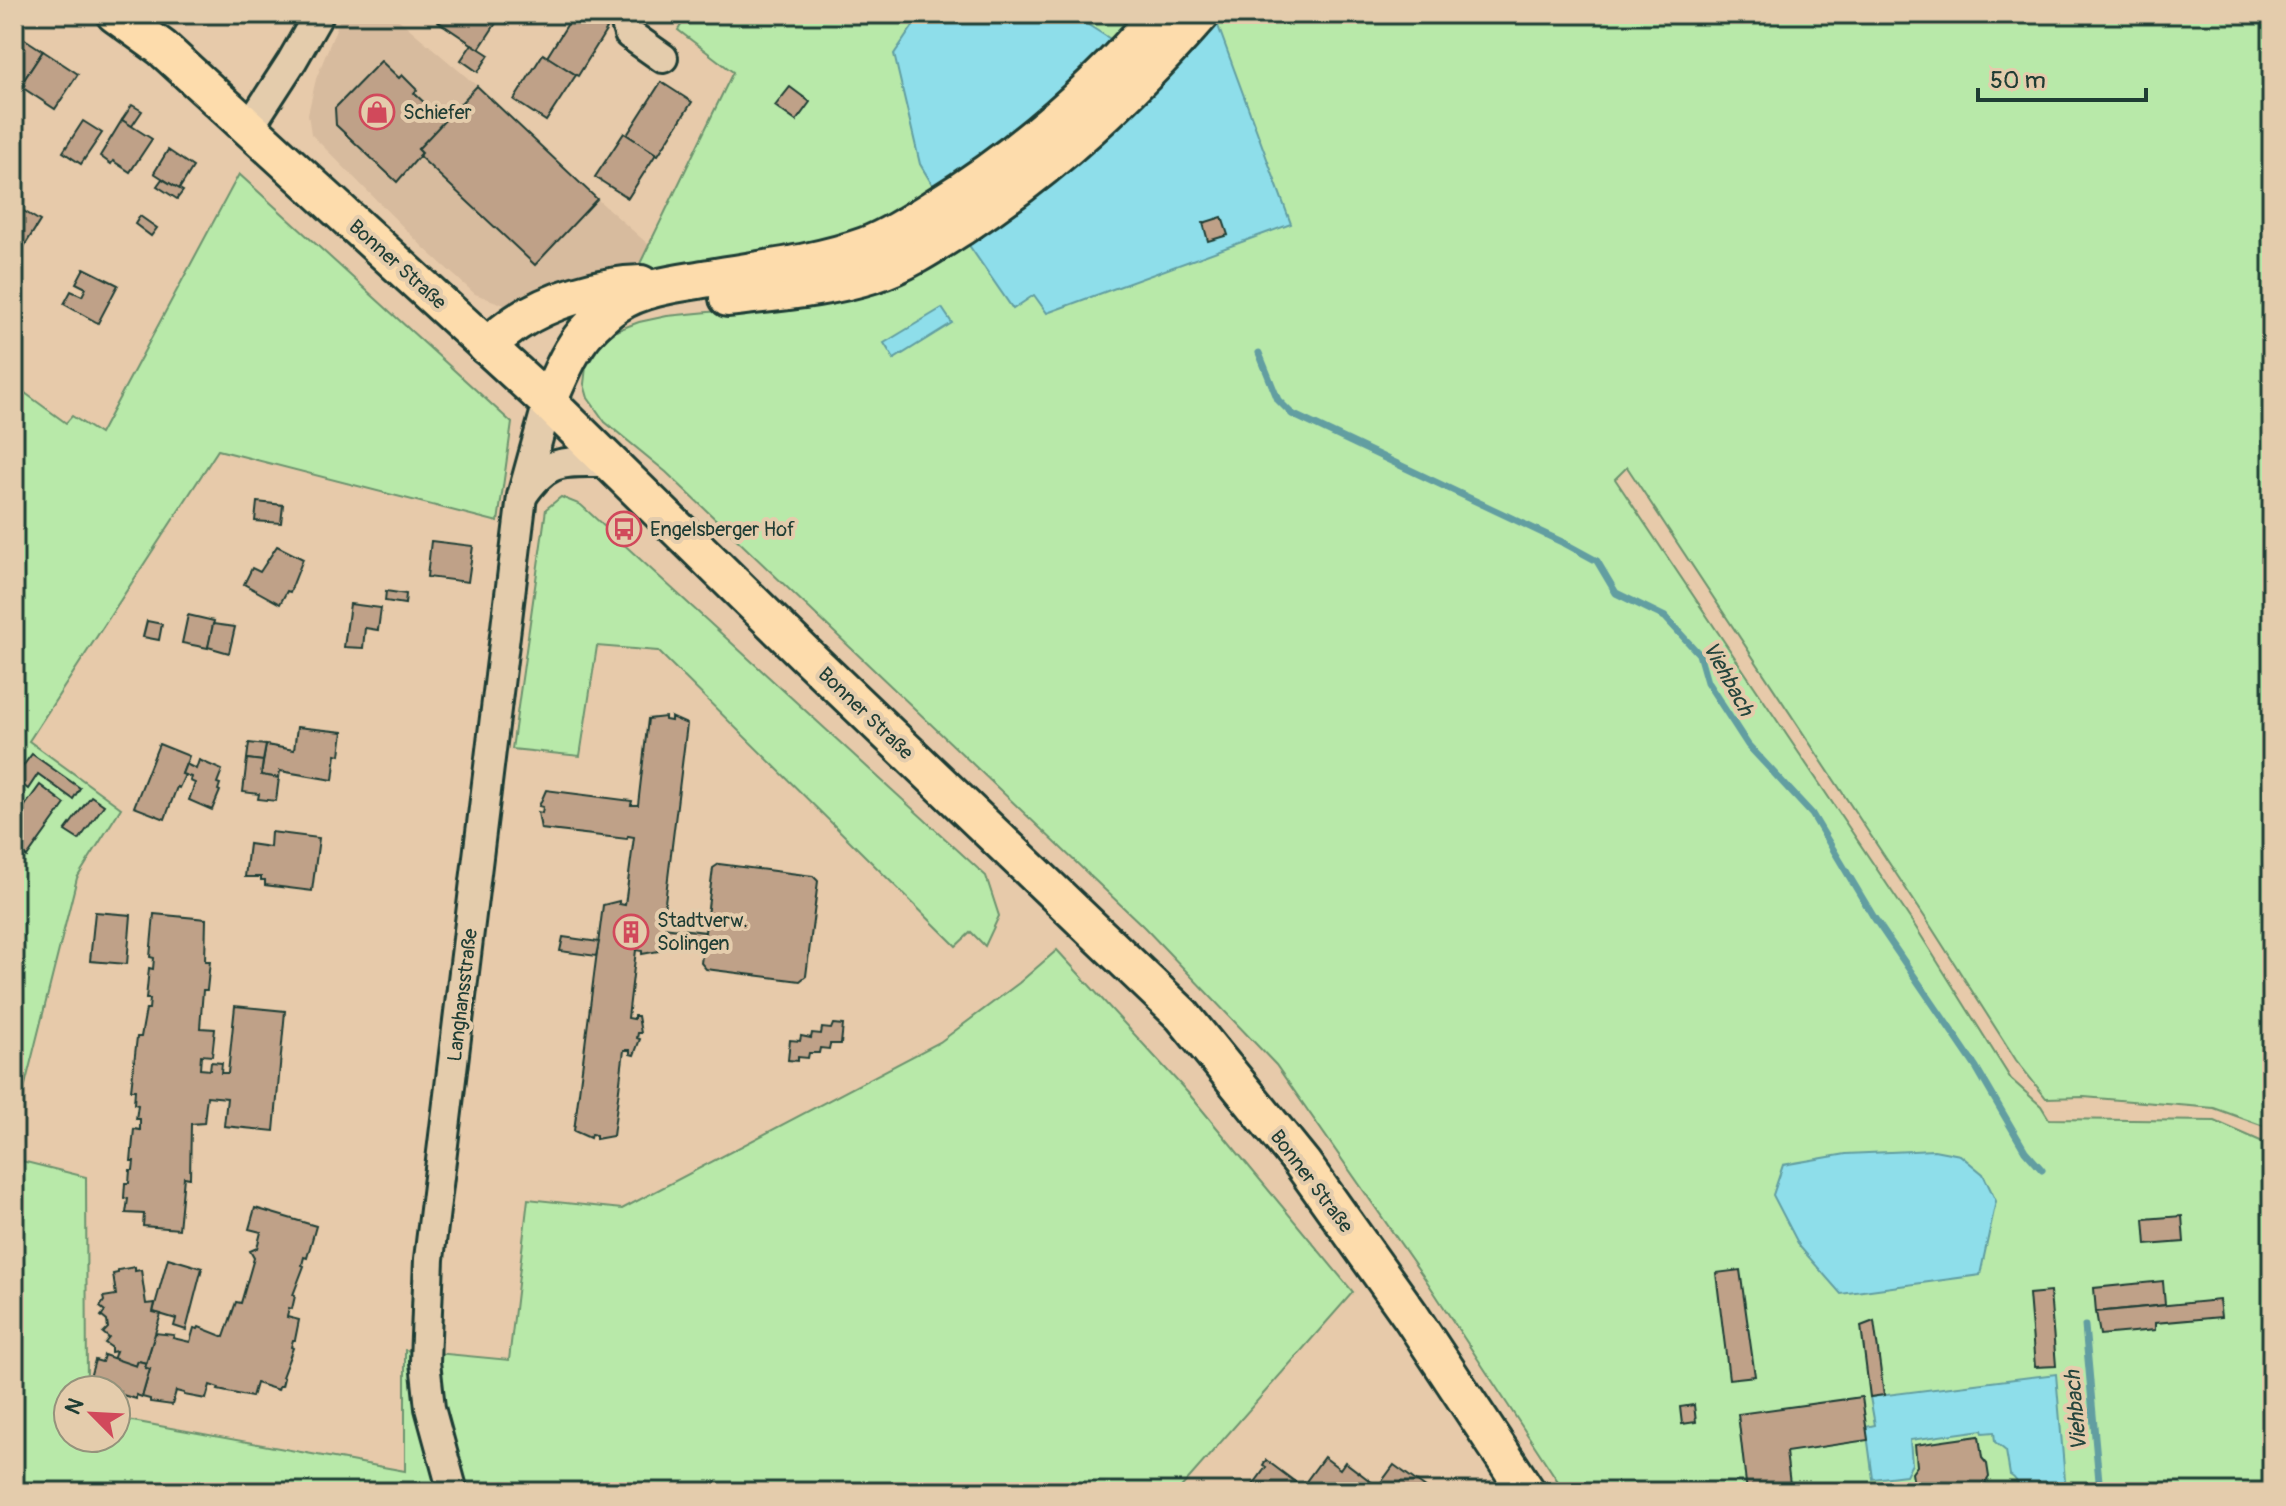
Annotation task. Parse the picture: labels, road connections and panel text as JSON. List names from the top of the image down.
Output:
{
  "streets": {
    "main road": ["Bonner Straße"],
    "street": ["Langhansstraße"]
  },
  "crossings": [
    ["Bonner Straße", "Langhansstraße"]
  ],
  "water": ["Viehbach"],
  "places": {
    "shop": ["Schiefer"],
    "bus stop": ["Engelsberger Hof"],
    "building": ["Stadtverw. Solingen"]
  },
  "scale_bar": "50 m",
  "north": "top left"
}
